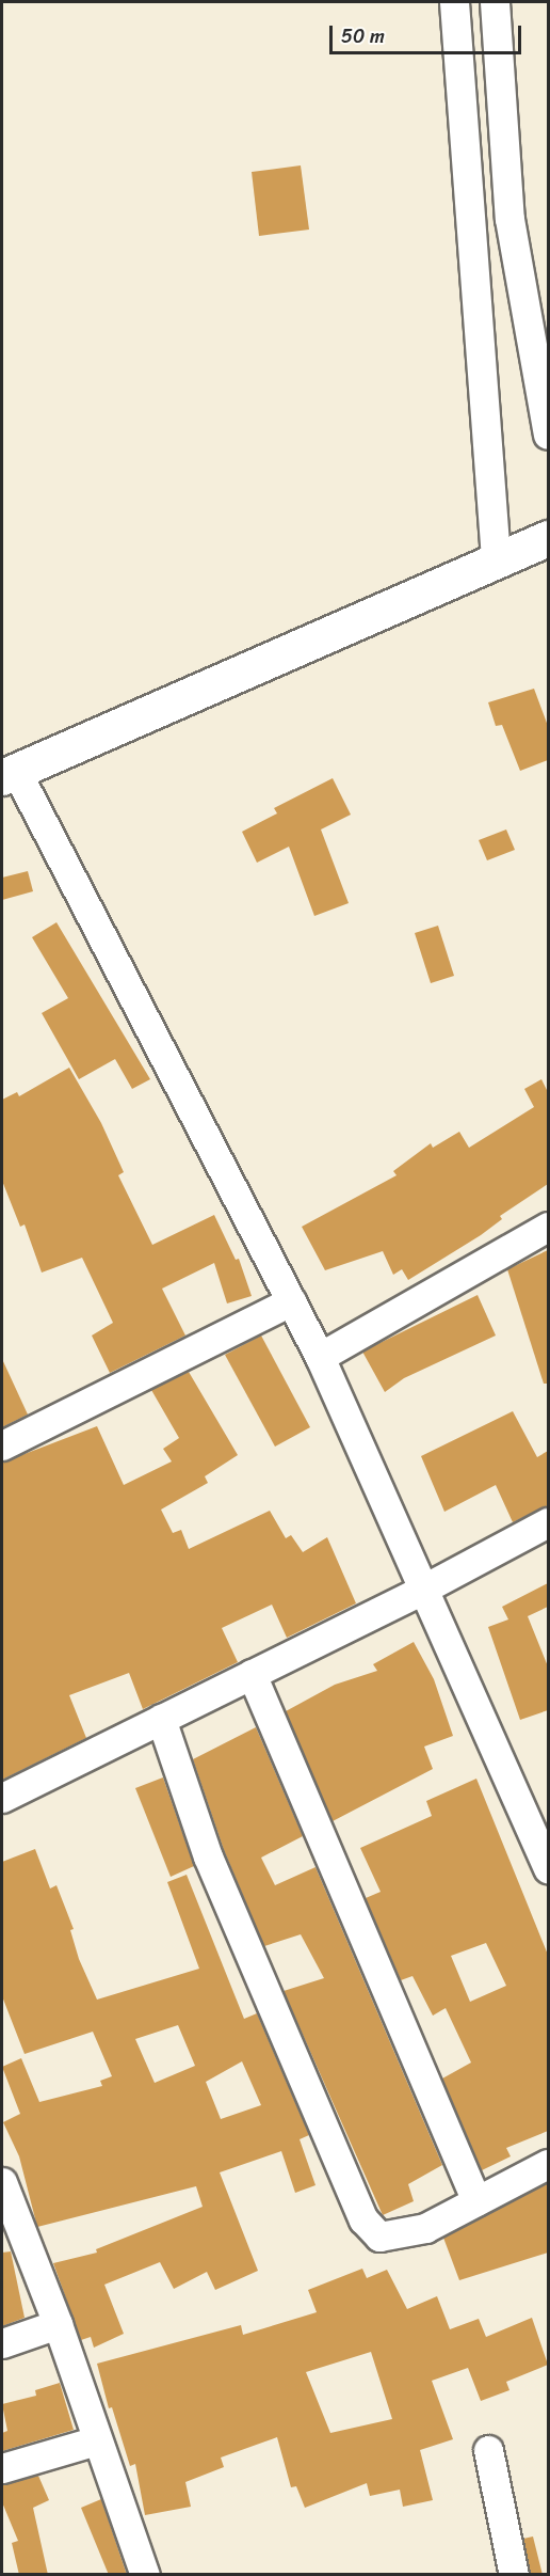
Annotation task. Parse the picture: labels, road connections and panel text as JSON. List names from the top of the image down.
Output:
{
  "scale_bar": "50 m"
}
